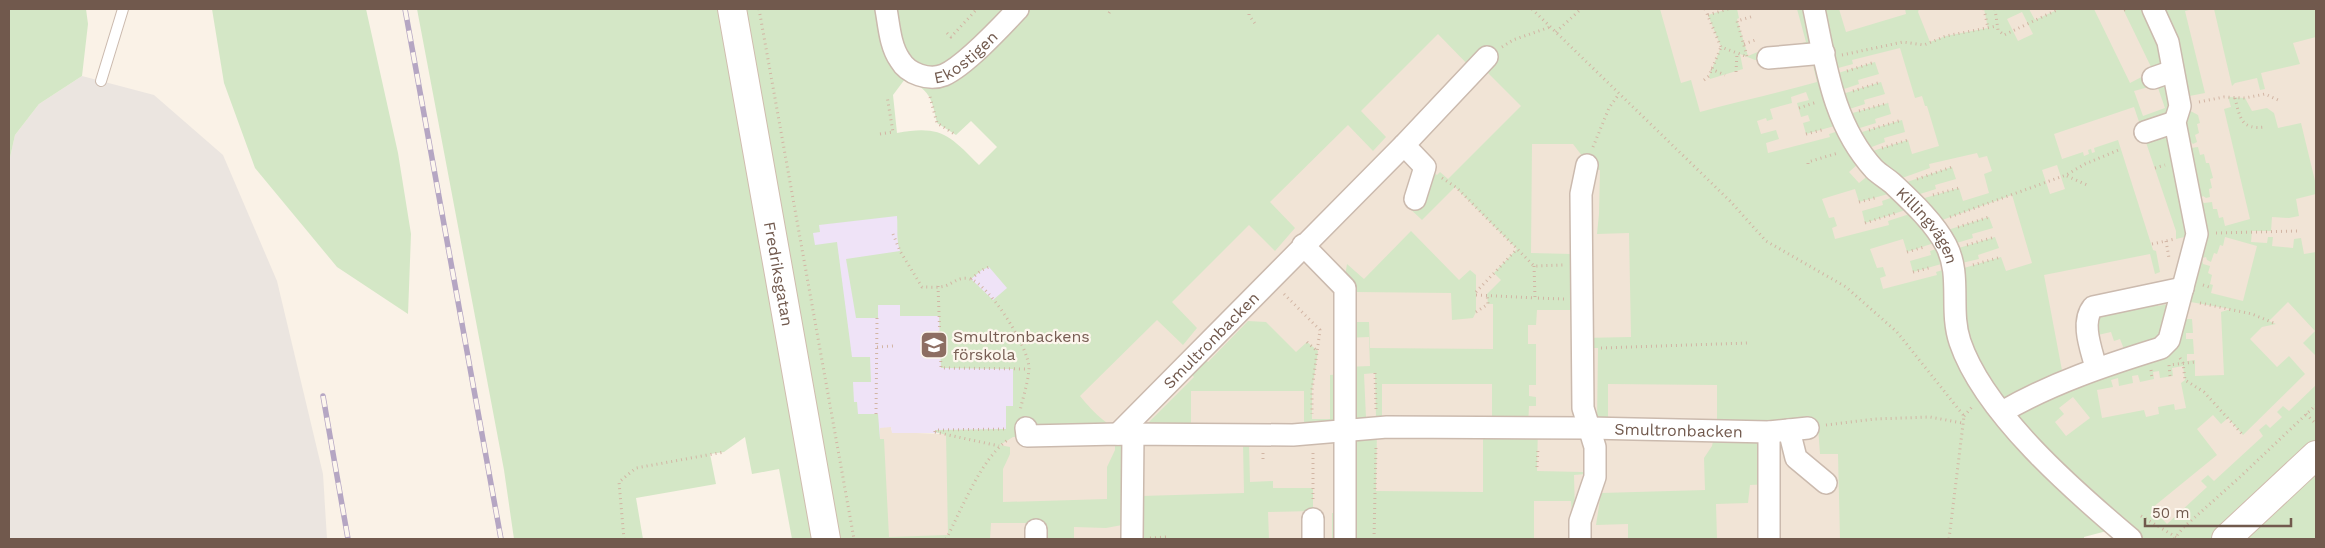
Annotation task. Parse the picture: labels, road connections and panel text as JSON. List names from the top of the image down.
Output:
{
  "streets": {
    "street": [
      "Ekostigen",
      "Killingvägen",
      "Fredriksgatan",
      "Smultronbacken"
    ]
  },
  "places": {
    "school or university": ["Smultronbackens förskola"]
  },
  "scale_bar": "50 m"
}
